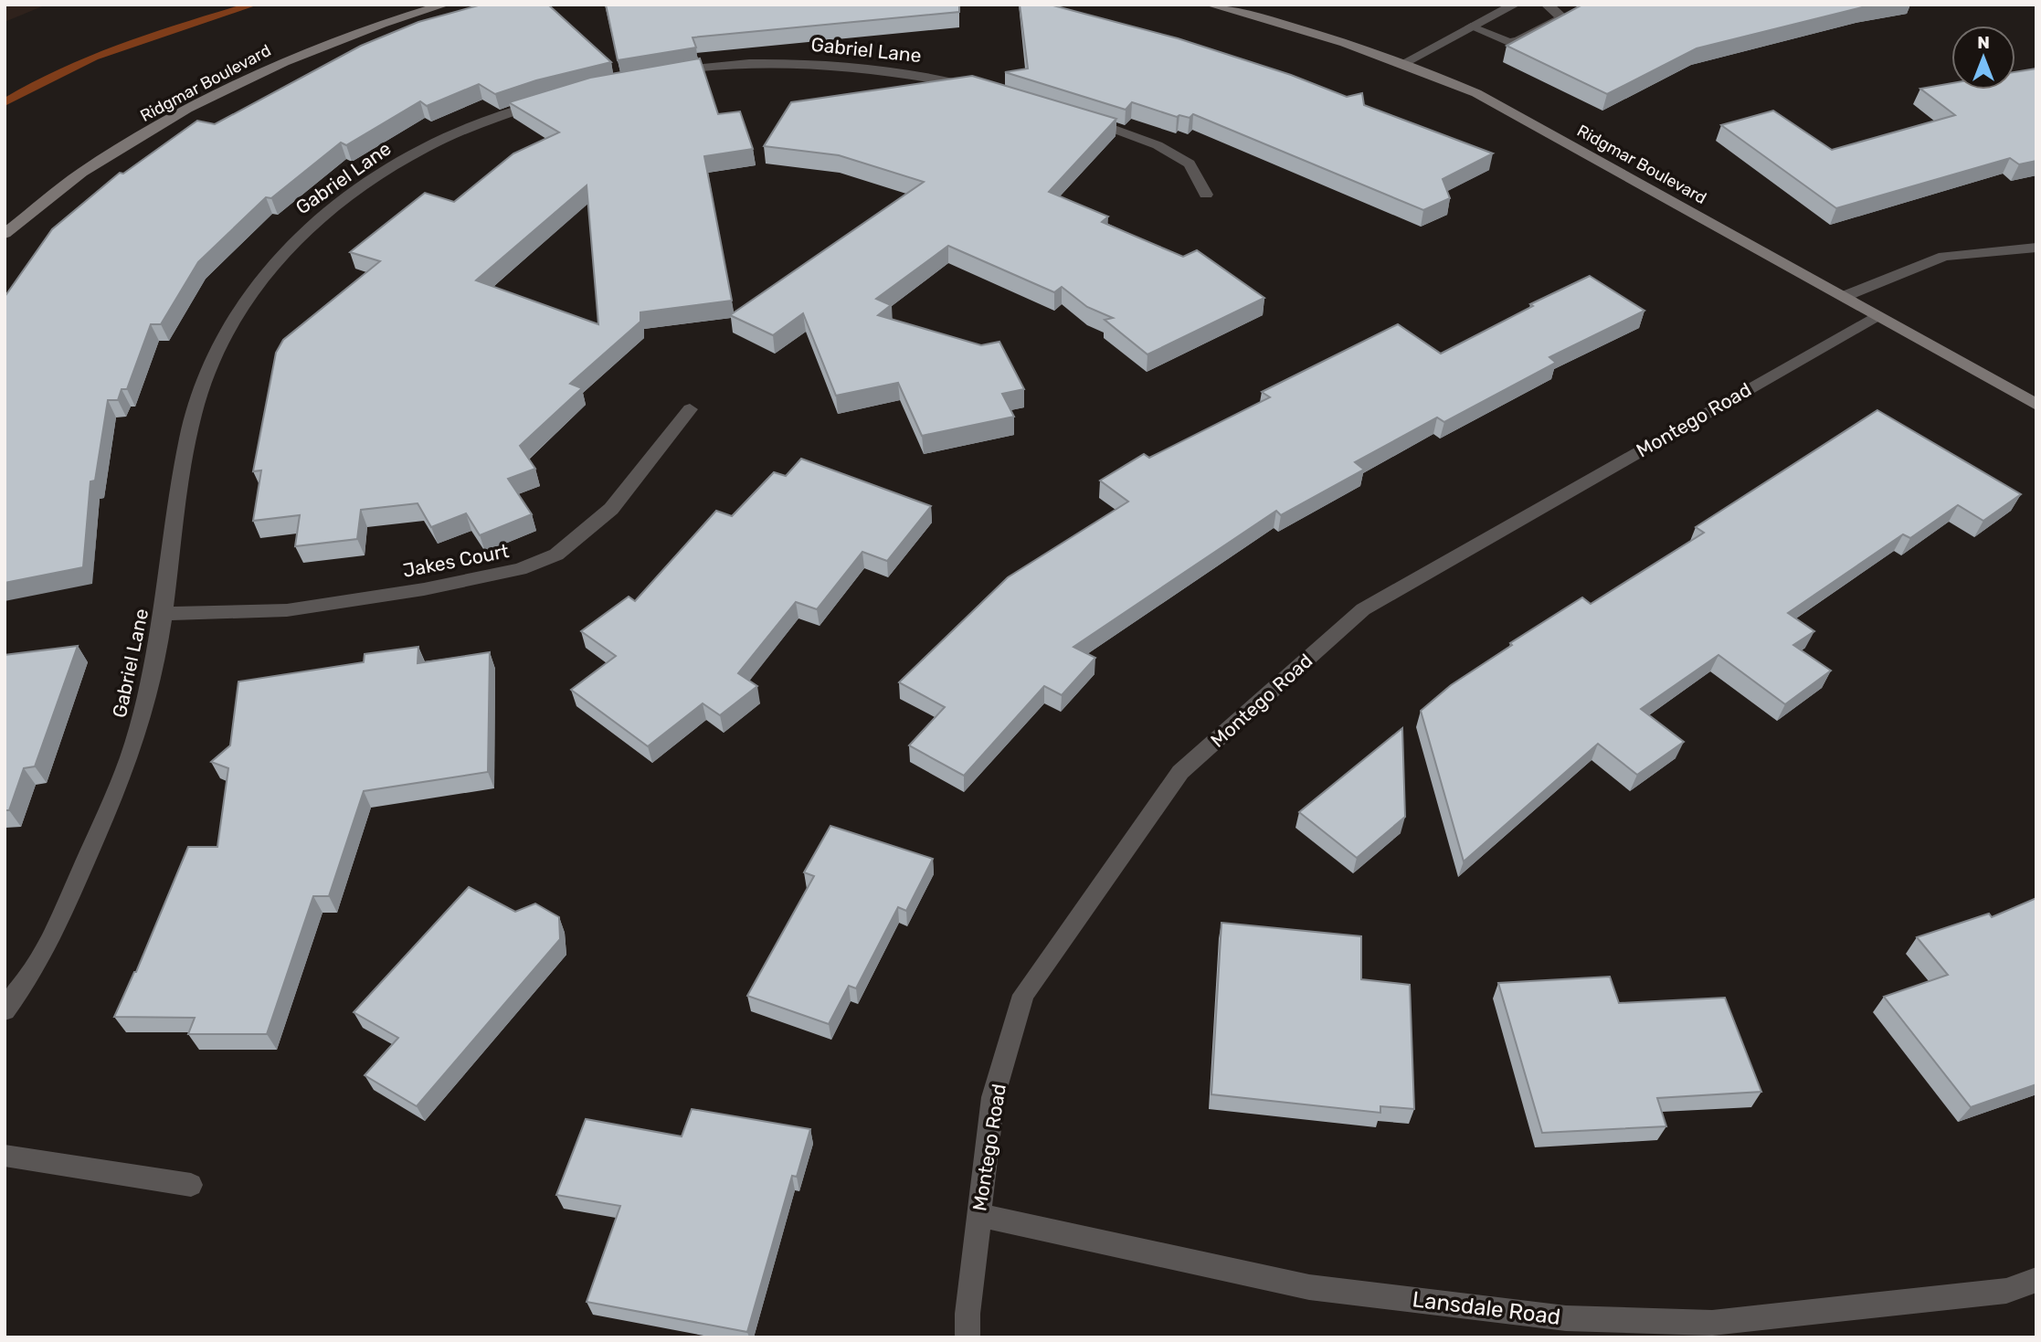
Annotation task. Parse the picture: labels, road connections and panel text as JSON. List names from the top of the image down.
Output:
{
  "streets": {
    "street": [
      "Gabriel Lane",
      "Ridgmar Boulevard",
      "Montego Road",
      "Jakes Court",
      "Lansdale Road"
    ]
  },
  "crossings": [
    ["Gabriel Lane", "Jakes Court"],
    ["Ridgmar Boulevard", "Montego Road"],
    ["Montego Road", "Lansdale Road"]
  ],
  "north": "top"
}
